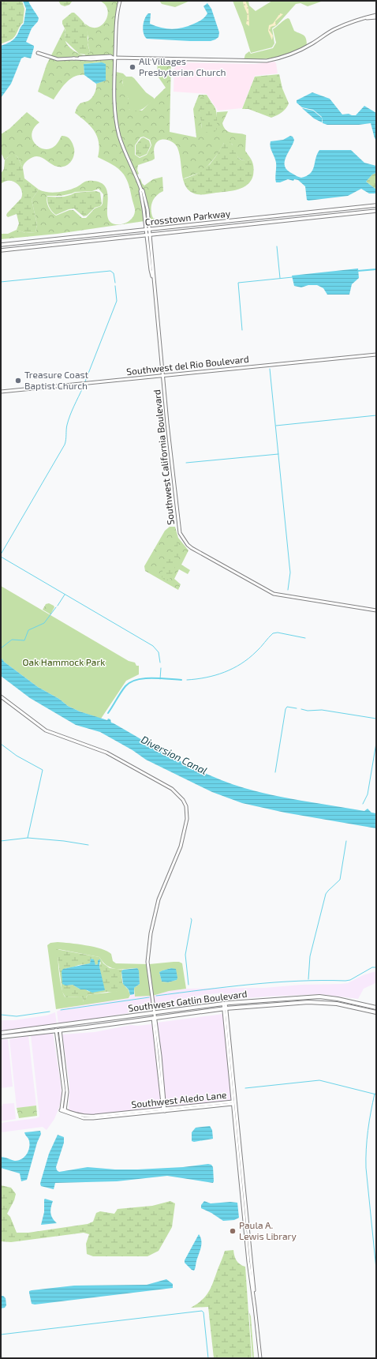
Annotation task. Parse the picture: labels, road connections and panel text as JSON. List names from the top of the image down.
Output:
{
  "streets": {
    "main road": ["Crosstown Parkway", "Southwest Gatlin Boulevard"],
    "street": ["Southwest del Rio Boulevard", "Southwest California Boulevard", "Southwest Aledo Lane"]
  },
  "crossings": [
    ["Crosstown Parkway", "Southwest California Boulevard"],
    ["Southwest del Rio Boulevard", "Southwest California Boulevard"]
  ],
  "water": ["Diversion Canal"],
  "parks": ["Oak Hammock Park"],
  "places": ["All Villages Presbyterian Church", "Treasure Coast Baptist Church", "Paula A. Lewis Library"]
}
